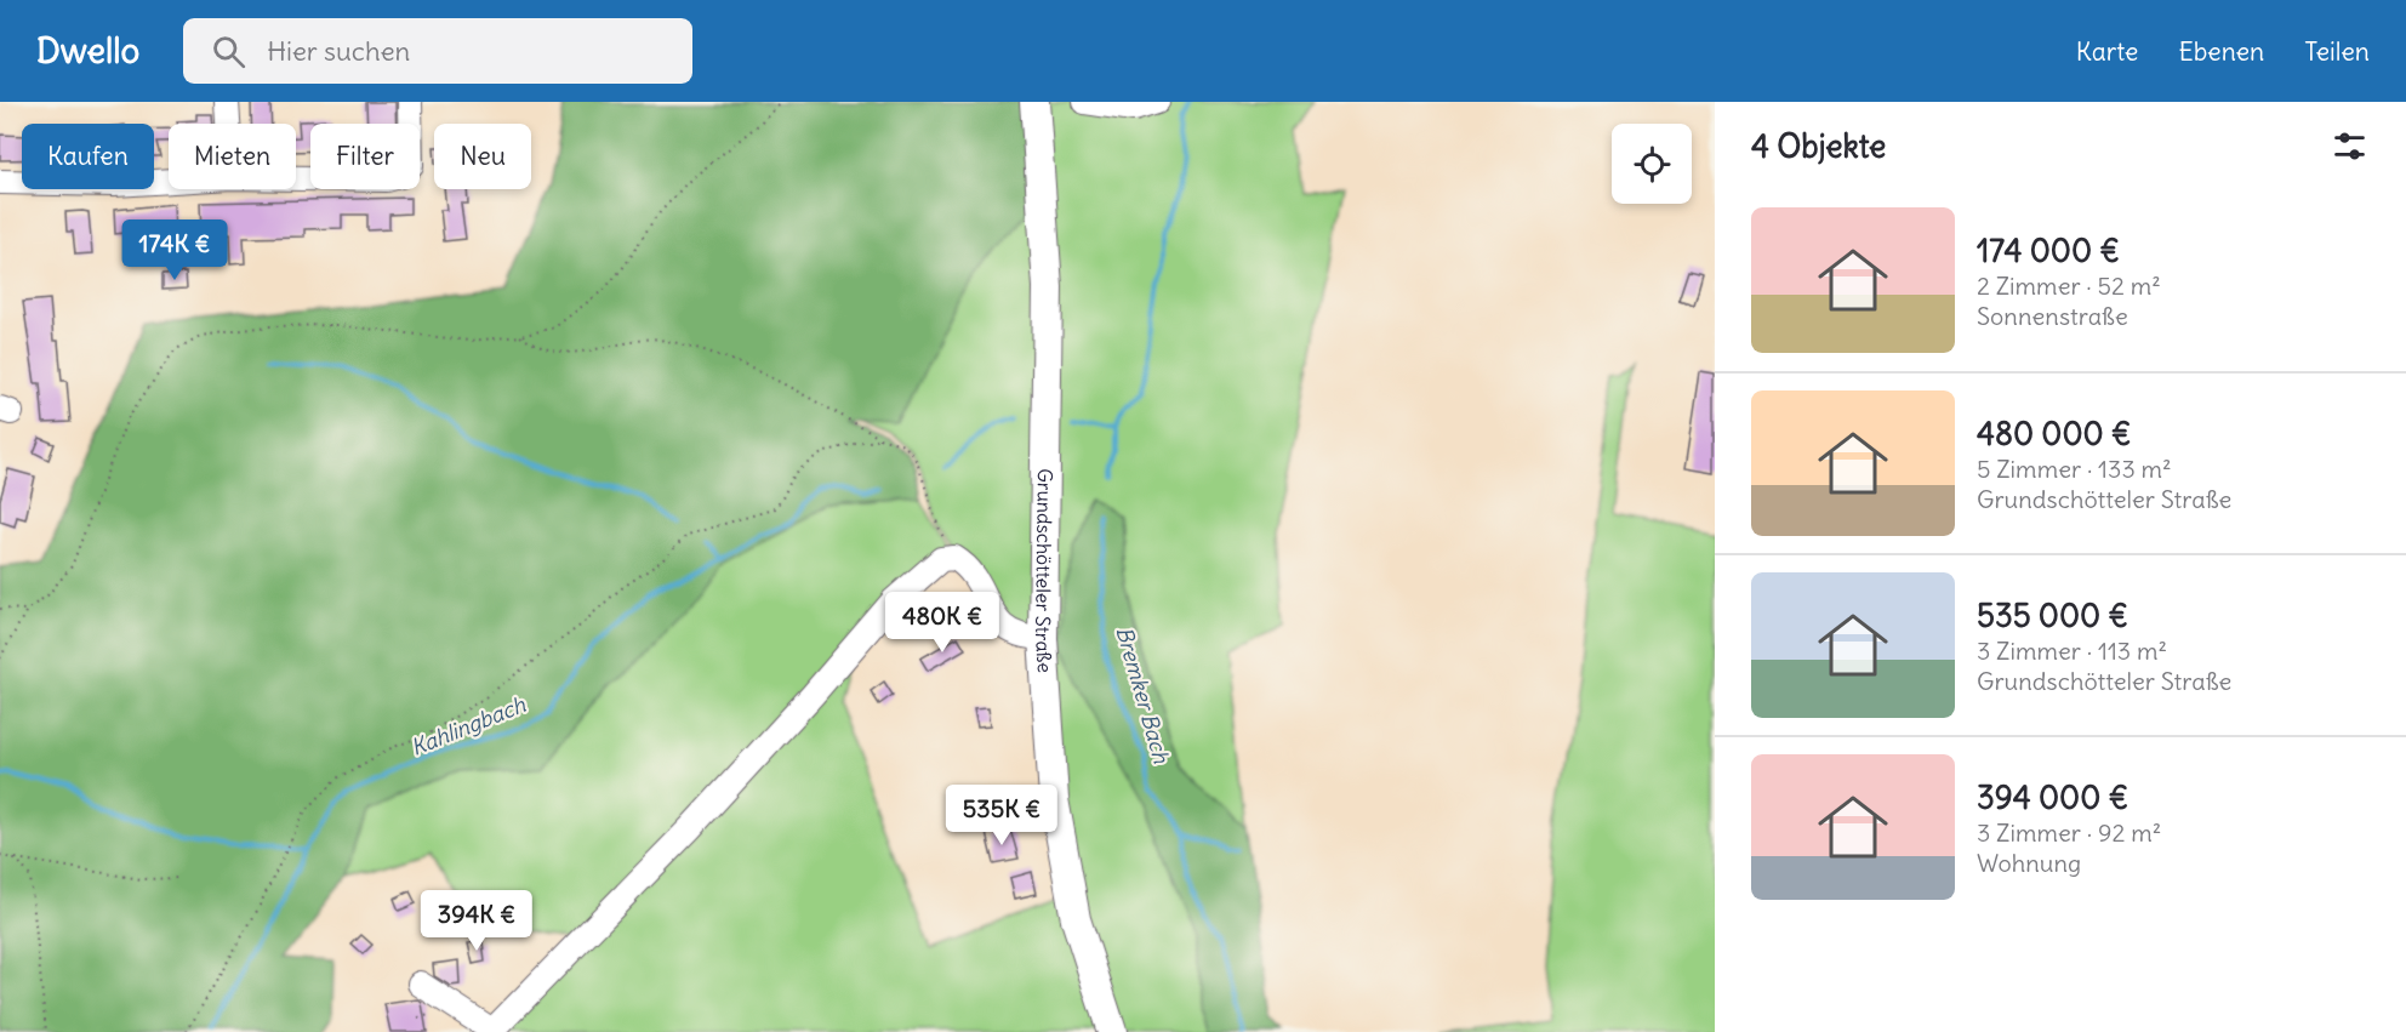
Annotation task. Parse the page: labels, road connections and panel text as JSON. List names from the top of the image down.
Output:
{
  "streets": {
    "main road": ["Grundschötteler Straße"]
  },
  "water": ["Bremker Bach", "Kahlingbach"],
  "page": {
    "header": "Dwello",
    "search": "Hier suchen",
    "nav": ["Karte", "Ebenen", "Teilen"],
    "heading": "4 Objekte",
    "chip": [
      "Kaufen",
      "Mieten",
      "Filter",
      "Neu"
    ],
    "list": [
      {
        "name": "174 000 €",
        "note": "2 Zimmer · 52 m² · Sonnenstraße"
      },
      {
        "name": "480 000 €",
        "note": "5 Zimmer · 133 m² · Grundschötteler Straße"
      },
      {
        "name": "535 000 €",
        "note": "3 Zimmer · 113 m² · Grundschötteler Straße"
      },
      {
        "name": "394 000 €",
        "note": "3 Zimmer · 92 m² · Wohnung"
      }
    ],
    "price": [
      "174K €",
      "480K €",
      "535K €",
      "394K €"
    ]
  }
}
